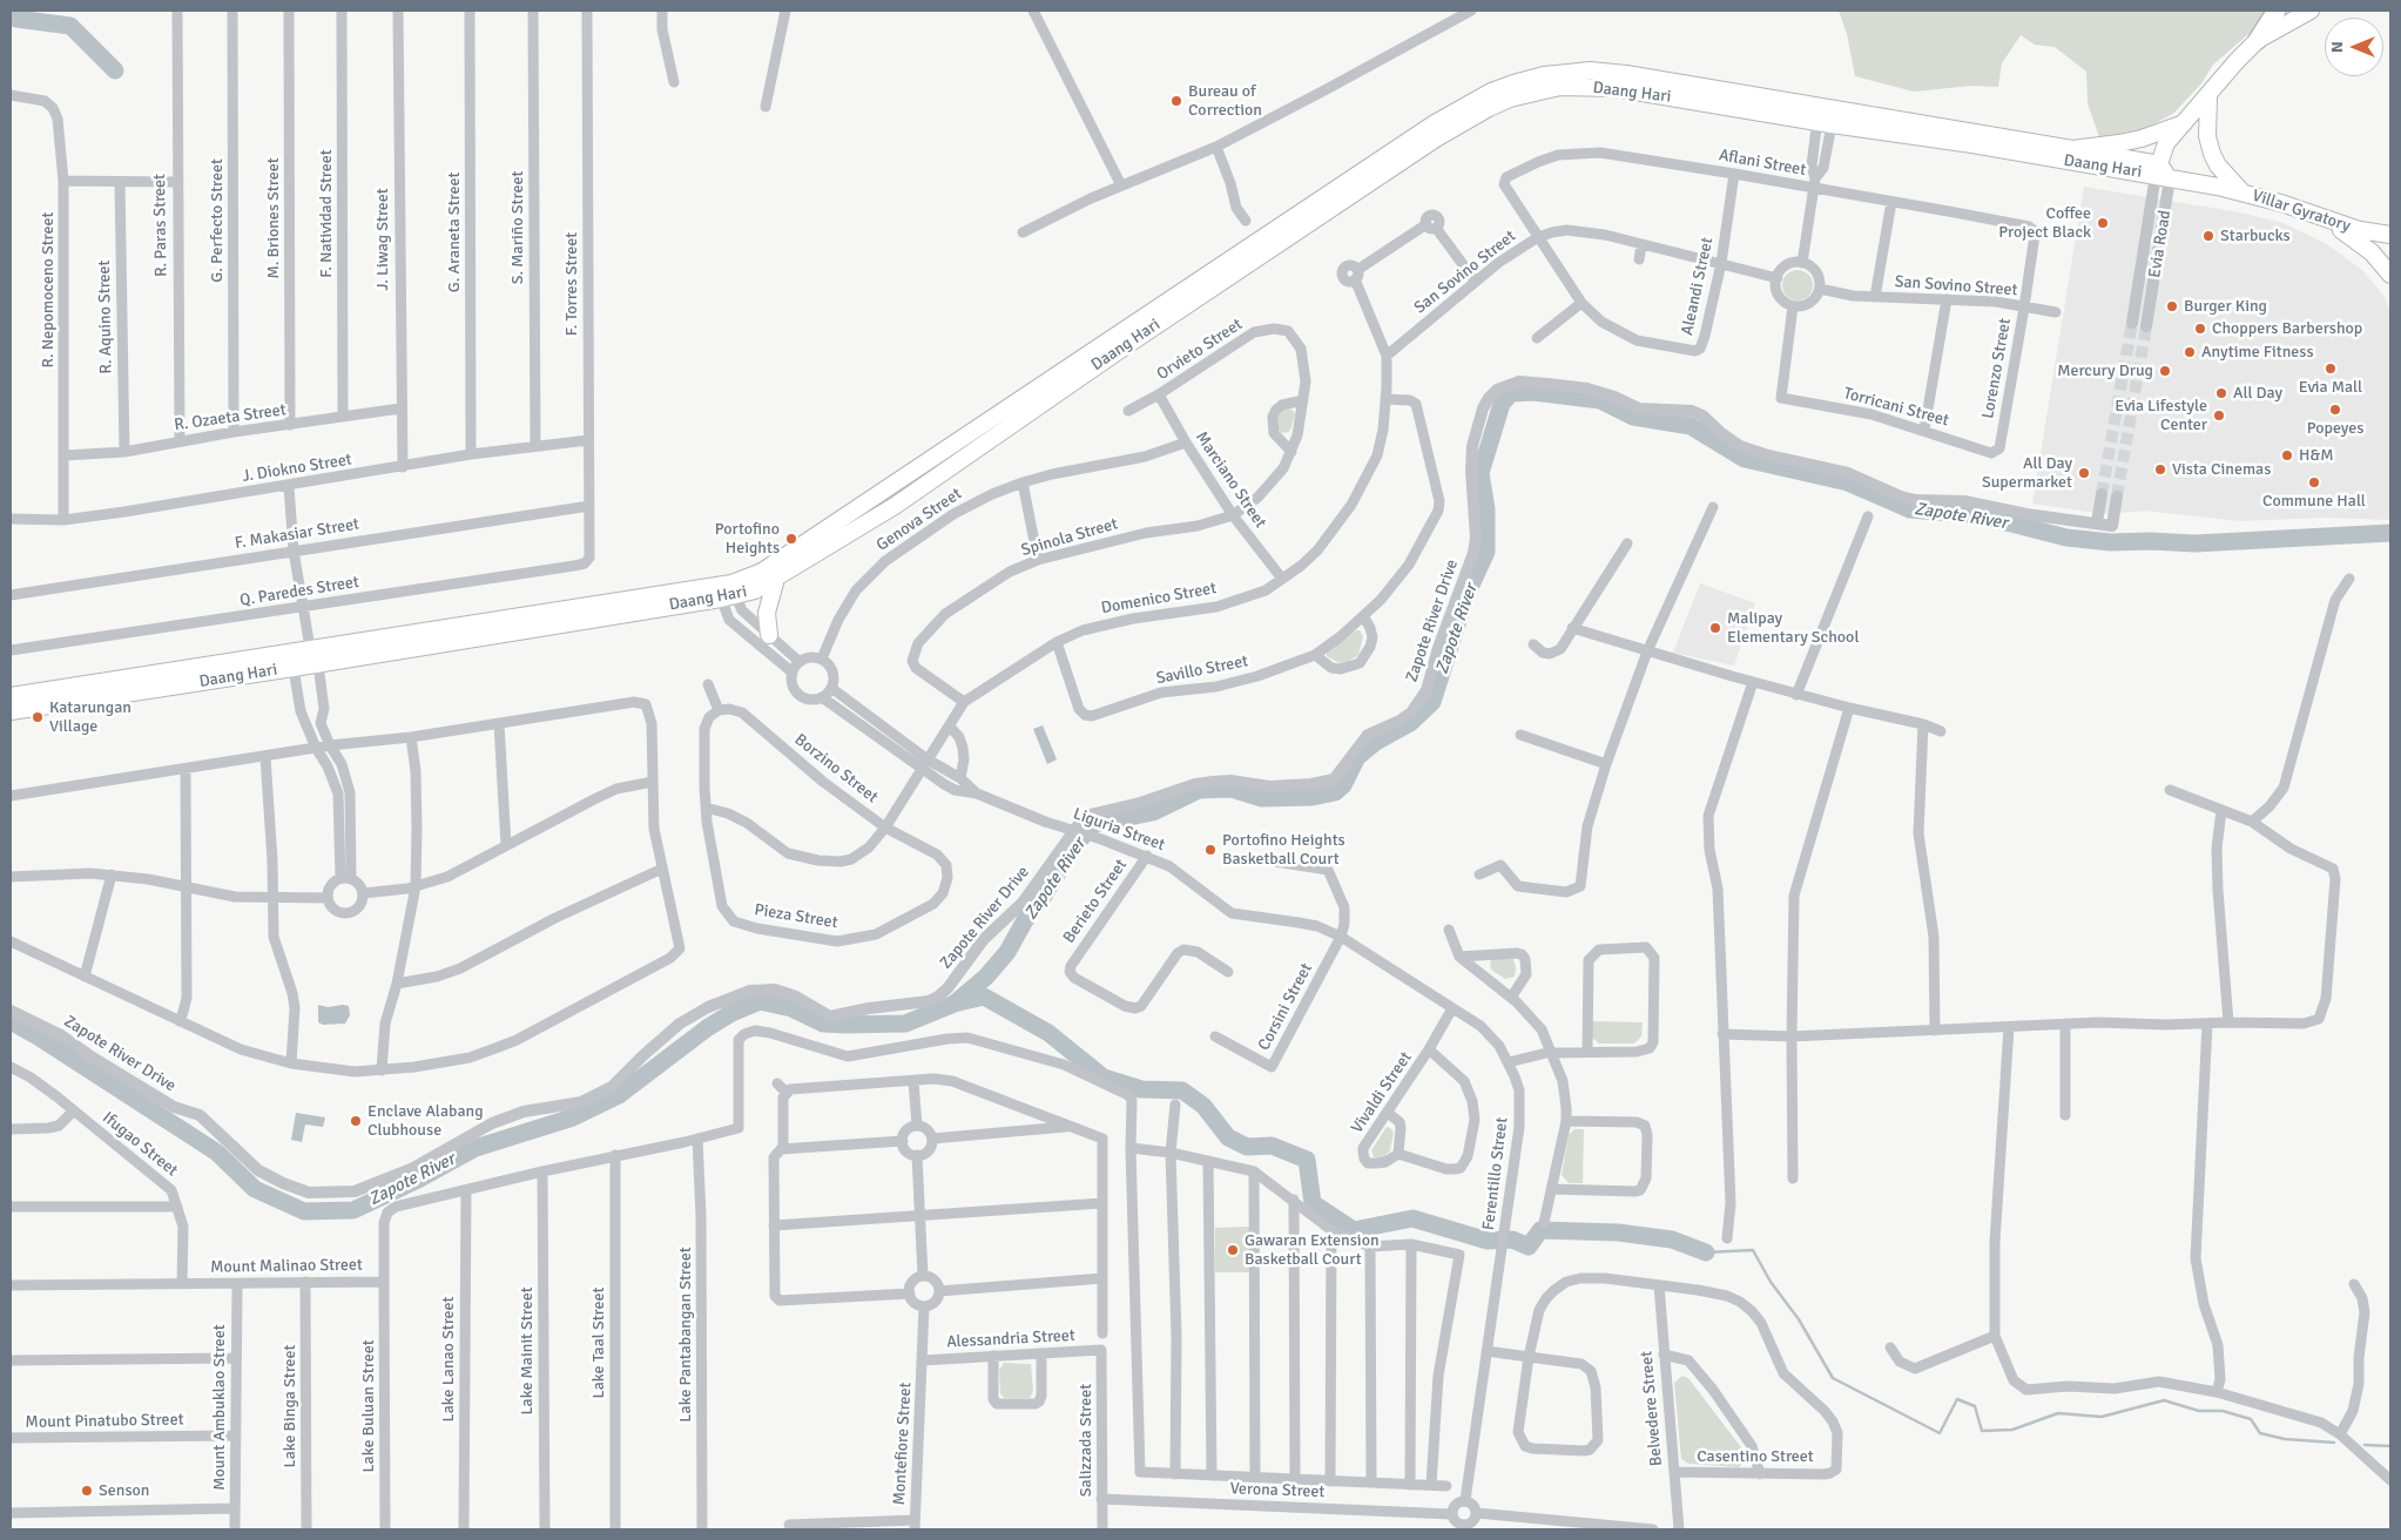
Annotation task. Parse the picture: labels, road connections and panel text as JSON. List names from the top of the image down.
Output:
{
  "streets": {
    "main road": ["Daang Hari", "Villar Gyratory", "Evia Road"],
    "street": [
      "Aflani Street",
      "F. Natividad Street",
      "M. Briones Street",
      "G. Perfecto Street",
      "R. Paras Street",
      "S. Mariño Street",
      "G. Araneta Street",
      "J. Liwag Street",
      "San Sovino Street",
      "F. Torres Street",
      "Aleandi Street",
      "R. Nepomoceno Street",
      "R. Aquino Street",
      "Orvieto Street",
      "Lorenzo Street",
      "Torricani Street",
      "R. Ozaeta Street",
      "J. Diokno Street",
      "Marciano Street",
      "Genova Street",
      "F. Makasiar Street",
      "Spinola Street",
      "Q. Paredes Street",
      "Domenico Street",
      "Zapote River Drive",
      "Savillo Street",
      "Borzino Street",
      "Liguria Street",
      "Berieto Street",
      "Pieza Street",
      "Corsini Street",
      "Vivaldi Street",
      "Ifugao Street",
      "Ferentillo Street",
      "Mount Malinao Street",
      "Lake Pantabangan Street",
      "Alessandria Street",
      "Lake Taal Street",
      "Lake Mainit Street",
      "Lake Lanao Street",
      "Lake Binga Street",
      "Lake Buluan Street",
      "Mount Ambuklao Street",
      "Belvedere Street",
      "Mount Pinatubo Street",
      "Salizzada Street",
      "Montefiore Street",
      "Casentino Street",
      "Verona Street"
    ]
  },
  "crossings": [
    ["Daang Hari", "Villar Gyratory"],
    ["Daang Hari", "Evia Road"],
    ["Aflani Street", "Aleandi Street"],
    ["Aflani Street", "Lorenzo Street"],
    ["F. Natividad Street", "R. Ozaeta Street"],
    ["M. Briones Street", "R. Ozaeta Street"],
    ["G. Perfecto Street", "R. Ozaeta Street"],
    ["R. Paras Street", "R. Ozaeta Street"],
    ["S. Mariño Street", "J. Diokno Street"],
    ["G. Araneta Street", "J. Diokno Street"],
    ["J. Liwag Street", "R. Ozaeta Street"],
    ["J. Liwag Street", "J. Diokno Street"],
    ["San Sovino Street", "Aleandi Street"],
    ["San Sovino Street", "Lorenzo Street"],
    ["San Sovino Street", "Torricani Street"],
    ["San Sovino Street", "Domenico Street"],
    ["F. Torres Street", "J. Diokno Street"],
    ["F. Torres Street", "F. Makasiar Street"],
    ["F. Torres Street", "Q. Paredes Street"],
    ["R. Nepomoceno Street", "R. Ozaeta Street"],
    ["R. Nepomoceno Street", "J. Diokno Street"],
    ["R. Aquino Street", "R. Ozaeta Street"],
    ["Orvieto Street", "Marciano Street"],
    ["Orvieto Street", "Spinola Street"],
    ["Lorenzo Street", "Torricani Street"],
    ["Marciano Street", "Genova Street"],
    ["Marciano Street", "Spinola Street"],
    ["Marciano Street", "Domenico Street"],
    ["Genova Street", "Liguria Street"],
    ["Spinola Street", "Domenico Street"],
    ["Domenico Street", "Savillo Street"],
    ["Domenico Street", "Borzino Street"],
    ["Domenico Street", "Liguria Street"],
    ["Domenico Street", "Pieza Street"],
    ["Borzino Street", "Pieza Street"],
    ["Liguria Street", "Berieto Street"],
    ["Liguria Street", "Corsini Street"],
    ["Liguria Street", "Ferentillo Street"],
    ["Corsini Street", "Ferentillo Street"],
    ["Vivaldi Street", "Ferentillo Street"],
    ["Ifugao Street", "Mount Malinao Street"],
    ["Ferentillo Street", "Verona Street"],
    ["Mount Malinao Street", "Lake Pantabangan Street"],
    ["Mount Malinao Street", "Lake Taal Street"],
    ["Mount Malinao Street", "Lake Mainit Street"],
    ["Mount Malinao Street", "Lake Lanao Street"],
    ["Mount Malinao Street", "Lake Binga Street"],
    ["Mount Malinao Street", "Lake Buluan Street"],
    ["Mount Malinao Street", "Mount Ambuklao Street"],
    ["Alessandria Street", "Salizzada Street"],
    ["Alessandria Street", "Montefiore Street"],
    ["Mount Ambuklao Street", "Mount Pinatubo Street"],
    ["Belvedere Street", "Casentino Street"],
    ["Salizzada Street", "Verona Street"]
  ],
  "water": ["Zapote River"],
  "places": [
    "Bureau of Correction",
    "Coffee Project Black",
    "Starbucks",
    "Burger King",
    "Choppers Barbershop",
    "Anytime Fitness",
    "Evia Mall",
    "Mercury Drug",
    "All Day",
    "Popeyes",
    "Evia Lifestyle Center",
    "H&M",
    "Vista Cinemas",
    "All Day Supermarket",
    "Commune Hall",
    "Portofino Heights",
    "Malipay Elementary School",
    "Katarungan Village",
    "Portofino Heights Basketball Court",
    "Enclave Alabang Clubhouse",
    "Gawaran Extension Basketball Court",
    "Senson"
  ],
  "north": "left"
}
